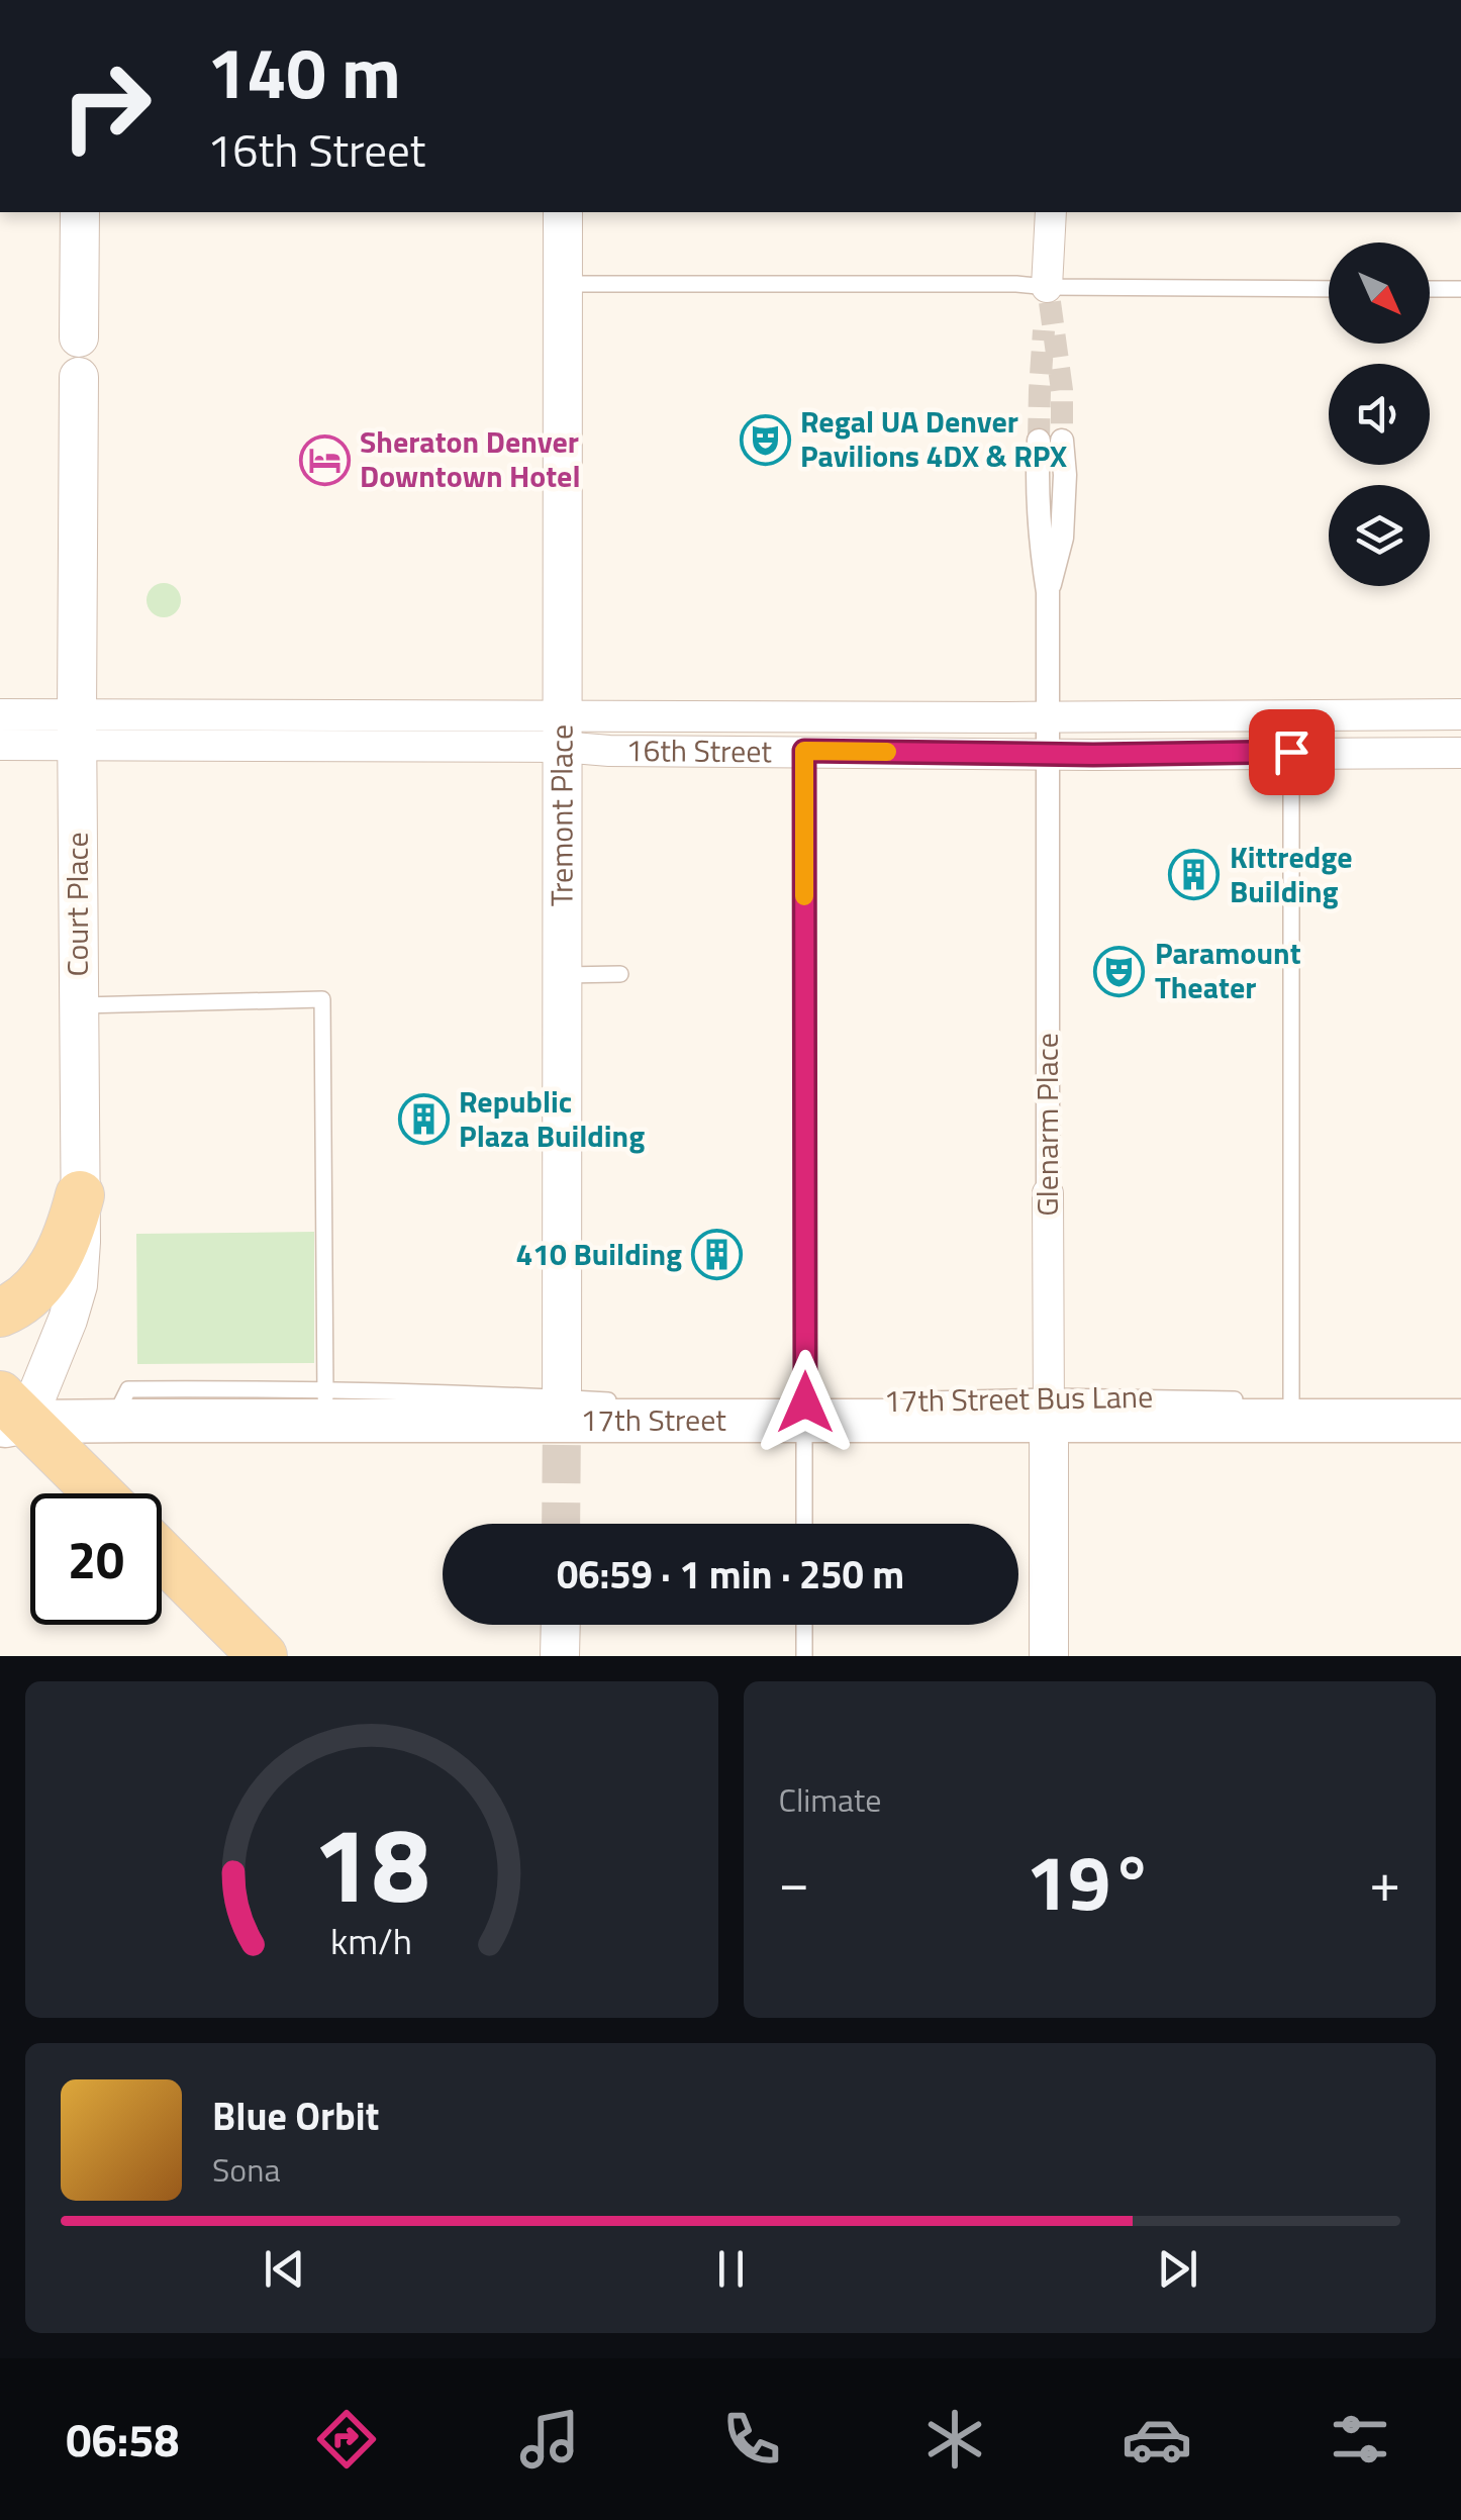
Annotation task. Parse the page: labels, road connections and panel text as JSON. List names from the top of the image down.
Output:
{
  "streets": {
    "main road": ["17th Street"],
    "street": [
      "16th Street",
      "Tremont Place",
      "Court Place",
      "Glenarm Place"
    ],
    "lane": ["17th Street Bus Lane"]
  },
  "crossings": [
    ["16th Street", "Tremont Place"],
    ["16th Street", "Court Place"],
    ["16th Street", "Glenarm Place"],
    ["Tremont Place", "17th Street"],
    ["Court Place", "17th Street"],
    ["Glenarm Place", "17th Street Bus Lane"],
    ["Glenarm Place", "17th Street"],
    ["17th Street Bus Lane", "17th Street"]
  ],
  "places": {
    "theatre": ["Regal UA Denver Pavilions 4DX & RPX", "Paramount Theater"],
    "hotel": ["Sheraton Denver Downtown Hotel"],
    "building": ["Kittredge Building", "Republic Plaza Building", "410 Building"]
  },
  "north": "bottom right",
  "page": {
    "turn": ["140 m", "16th Street"],
    "limit": "20",
    "trip": "06:59 · 1 min · 250 m",
    "tile": "Climate",
    "heat": ["−", "19°", "+"],
    "song": ["Blue Orbit", "Sona"],
    "tabs": "06:58",
    "gauge": ["18", "km/h"]
  }
}
